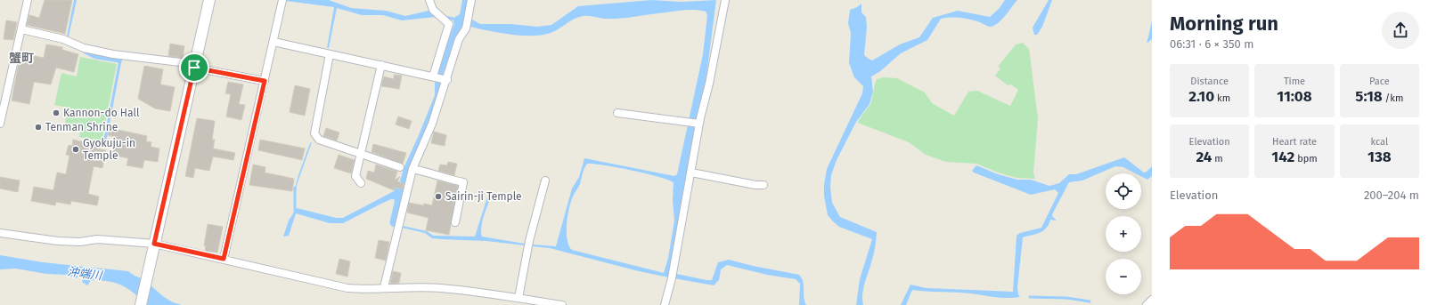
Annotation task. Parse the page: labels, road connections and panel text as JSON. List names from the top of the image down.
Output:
{
  "districts": ["蟹町"],
  "water": ["沖端川"],
  "places": [
    "Kannon-do Hall",
    "Tenman Shrine",
    "Gyokuju-in Temple",
    "Sairin-ji Temple"
  ],
  "page": {
    "heading": ["Morning run", "06:31 · 6 × 350 m"],
    "stats": [
      ["Distance", "2.10 km"],
      ["Time", "11:08"],
      ["Pace", "5:18 /km"],
      ["Elevation", "24 m"],
      ["Heart rate", "142 bpm"],
      ["kcal", "138"]
    ],
    "map_buttons": ["+", "−"],
    "chart": ["Elevation", "200–204 m"]
  }
}
